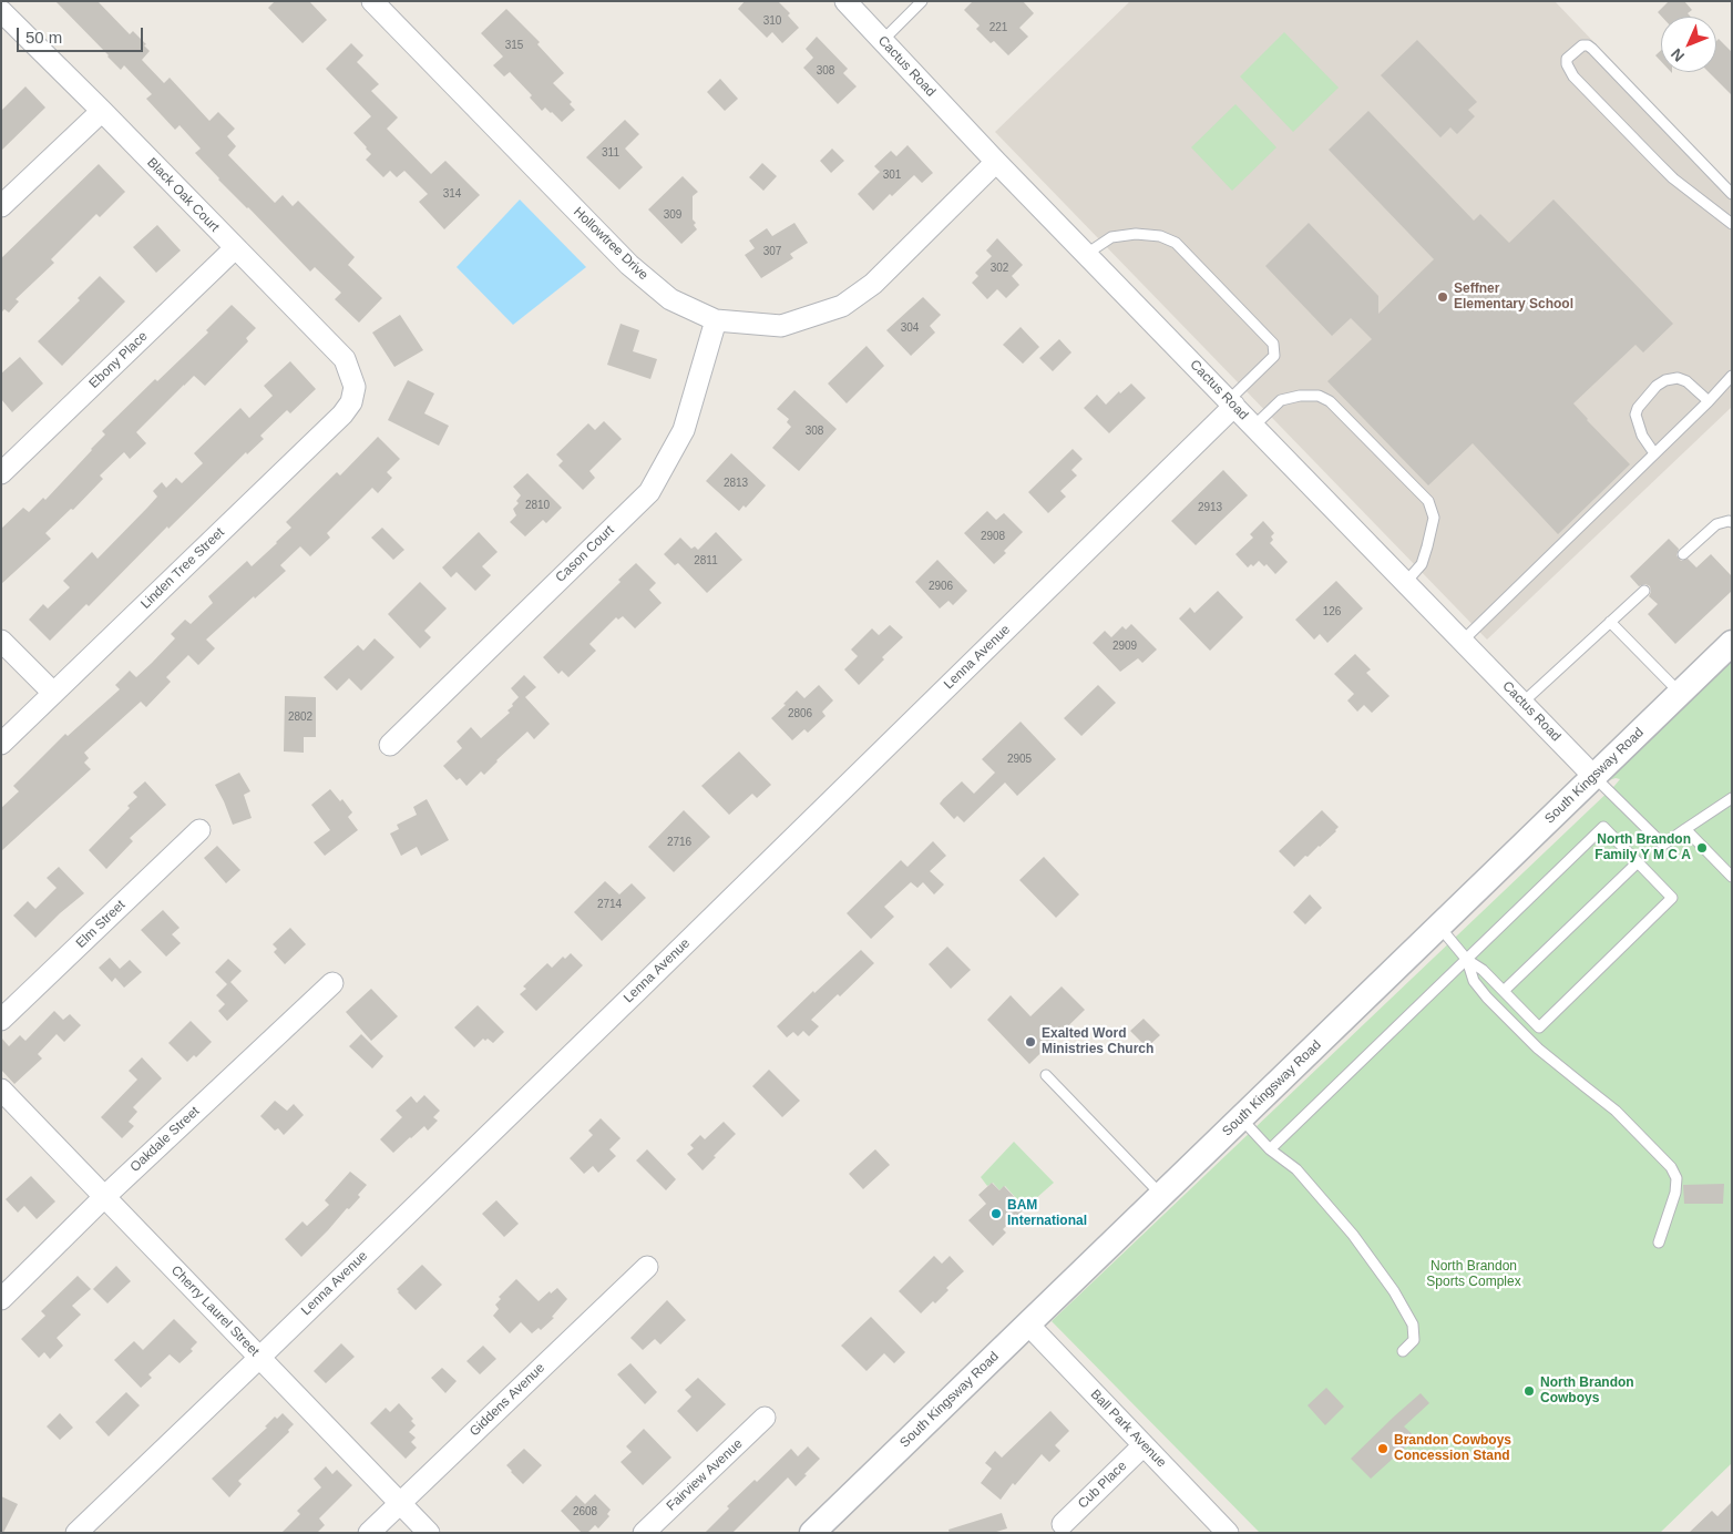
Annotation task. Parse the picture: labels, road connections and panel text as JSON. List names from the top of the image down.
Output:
{
  "streets": {
    "street": [
      "Cactus Road",
      "Black Oak Court",
      "Hollowtree Drive",
      "Ebony Place",
      "Cason Court",
      "Linden Tree Street",
      "Lenna Avenue",
      "South Kingsway Road",
      "Elm Street",
      "Oakdale Street",
      "Cherry Laurel Street",
      "Giddens Avenue",
      "Ball Park Avenue",
      "Fairview Avenue",
      "Cub Place"
    ]
  },
  "crossings": [
    ["Cactus Road", "Hollowtree Drive"],
    ["Cactus Road", "Lenna Avenue"],
    ["Cactus Road", "South Kingsway Road"],
    ["Black Oak Court", "Ebony Place"],
    ["Black Oak Court", "Linden Tree Street"],
    ["Hollowtree Drive", "Cason Court"],
    ["Lenna Avenue", "Cherry Laurel Street"],
    ["South Kingsway Road", "Ball Park Avenue"],
    ["Oakdale Street", "Cherry Laurel Street"],
    ["Cherry Laurel Street", "Giddens Avenue"],
    ["Ball Park Avenue", "Cub Place"]
  ],
  "parks": ["North Brandon Sports Complex"],
  "places": [
    "Seffner Elementary School",
    "North Brandon Family Y M C A",
    "Exalted Word Ministries Church",
    "BAM International",
    "North Brandon Cowboys",
    "Brandon Cowboys Concession Stand"
  ],
  "house_numbers": [
    "310",
    "221",
    "315",
    "308",
    "311",
    "301",
    "314",
    "309",
    "307",
    "302",
    "304",
    "308",
    "2813",
    "2810",
    "2913",
    "2908",
    "2811",
    "2906",
    "126",
    "2909",
    "2806",
    "2802",
    "2905",
    "2716",
    "2714",
    "2608"
  ],
  "scale_bar": "50 m",
  "north": "bottom left"
}
